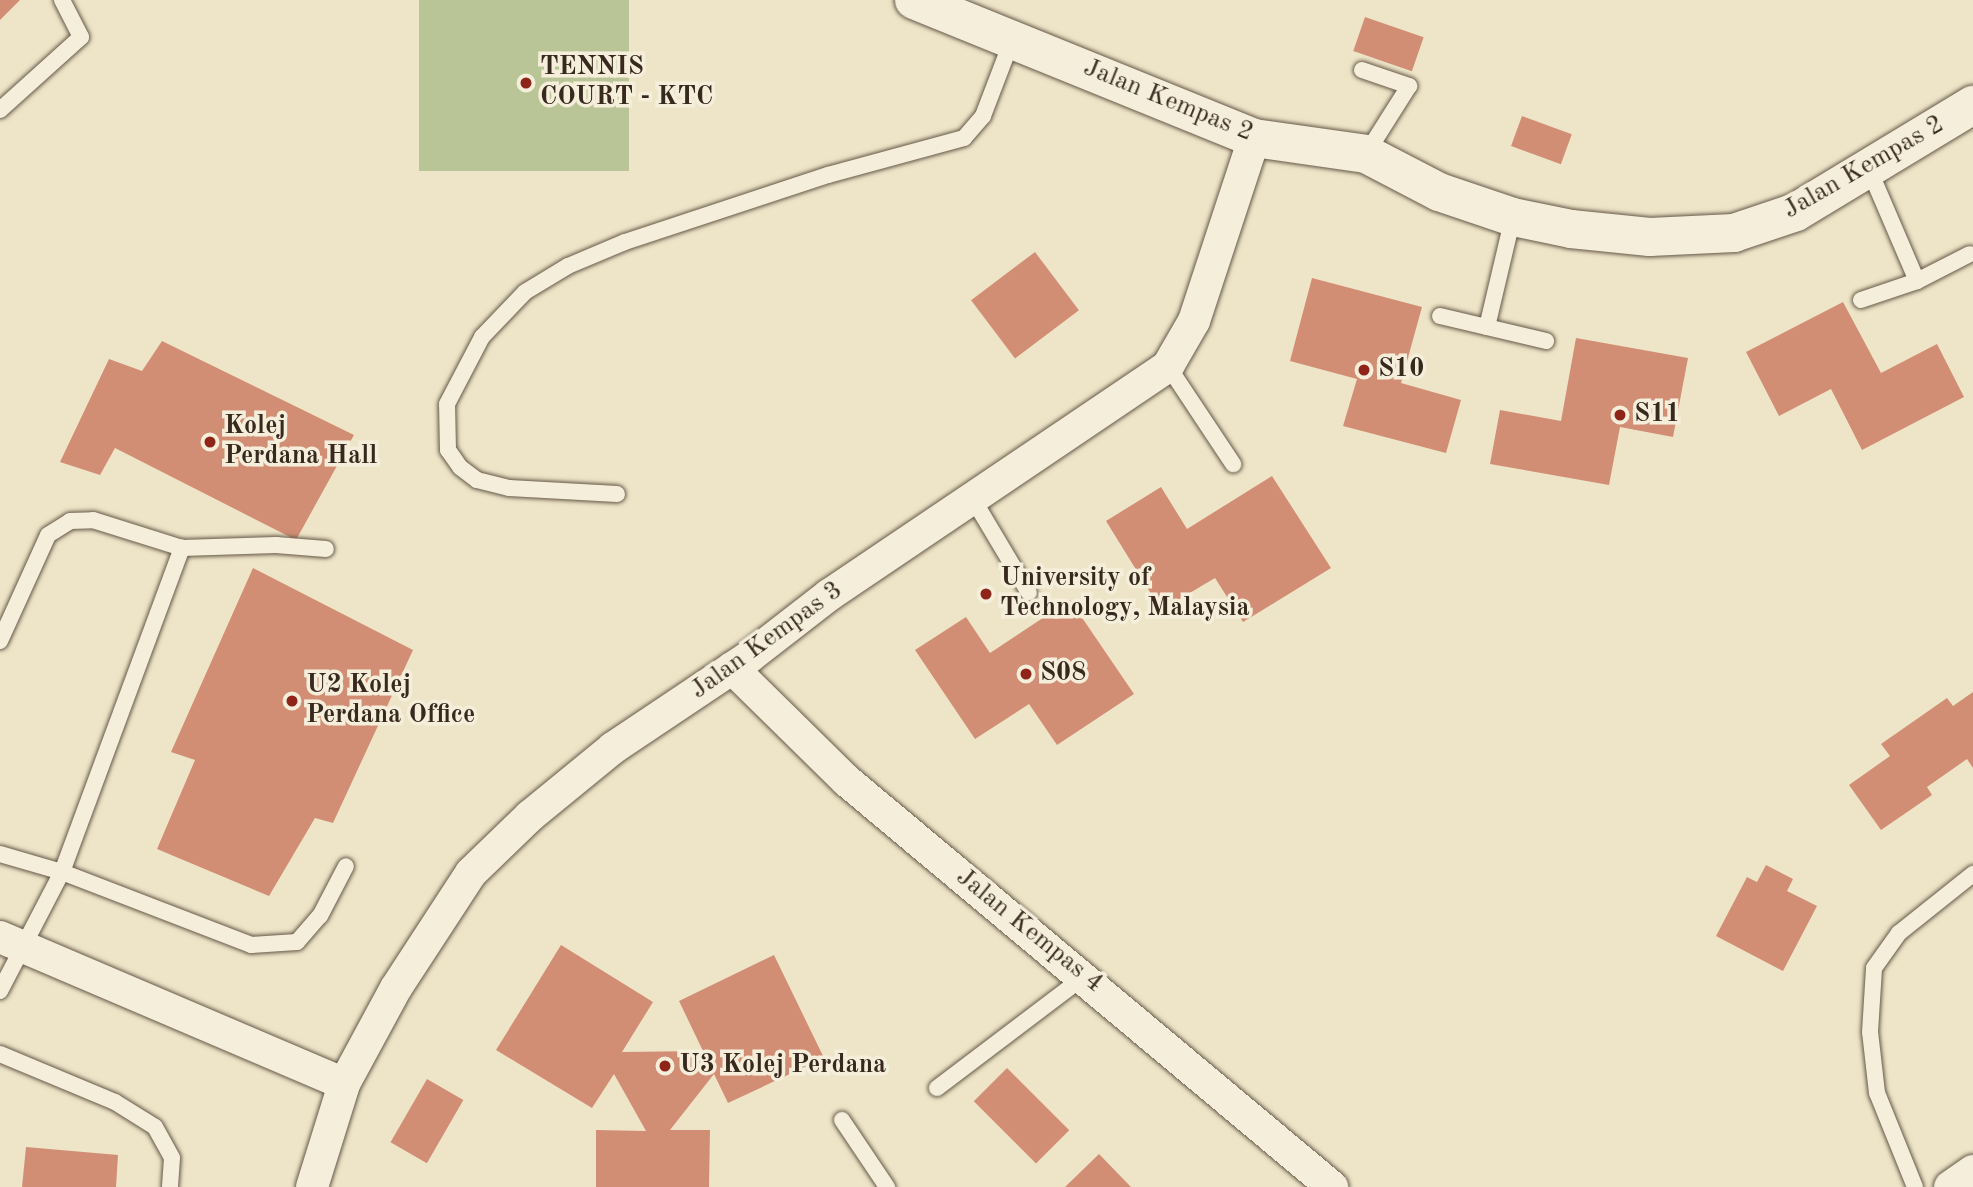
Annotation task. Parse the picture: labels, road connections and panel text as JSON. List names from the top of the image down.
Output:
{
  "streets": {
    "street": ["Jalan Kempas 2", "Jalan Kempas 3", "Jalan Kempas 4"]
  },
  "crossings": [
    ["Jalan Kempas 2", "Jalan Kempas 3"],
    ["Jalan Kempas 3", "Jalan Kempas 4"]
  ],
  "places": [
    "TENNIS COURT - KTC",
    "S10",
    "S11",
    "Kolej Perdana Hall",
    "University of Technology, Malaysia",
    "S08",
    "U2 Kolej Perdana Office",
    "U3 Kolej Perdana"
  ]
}
